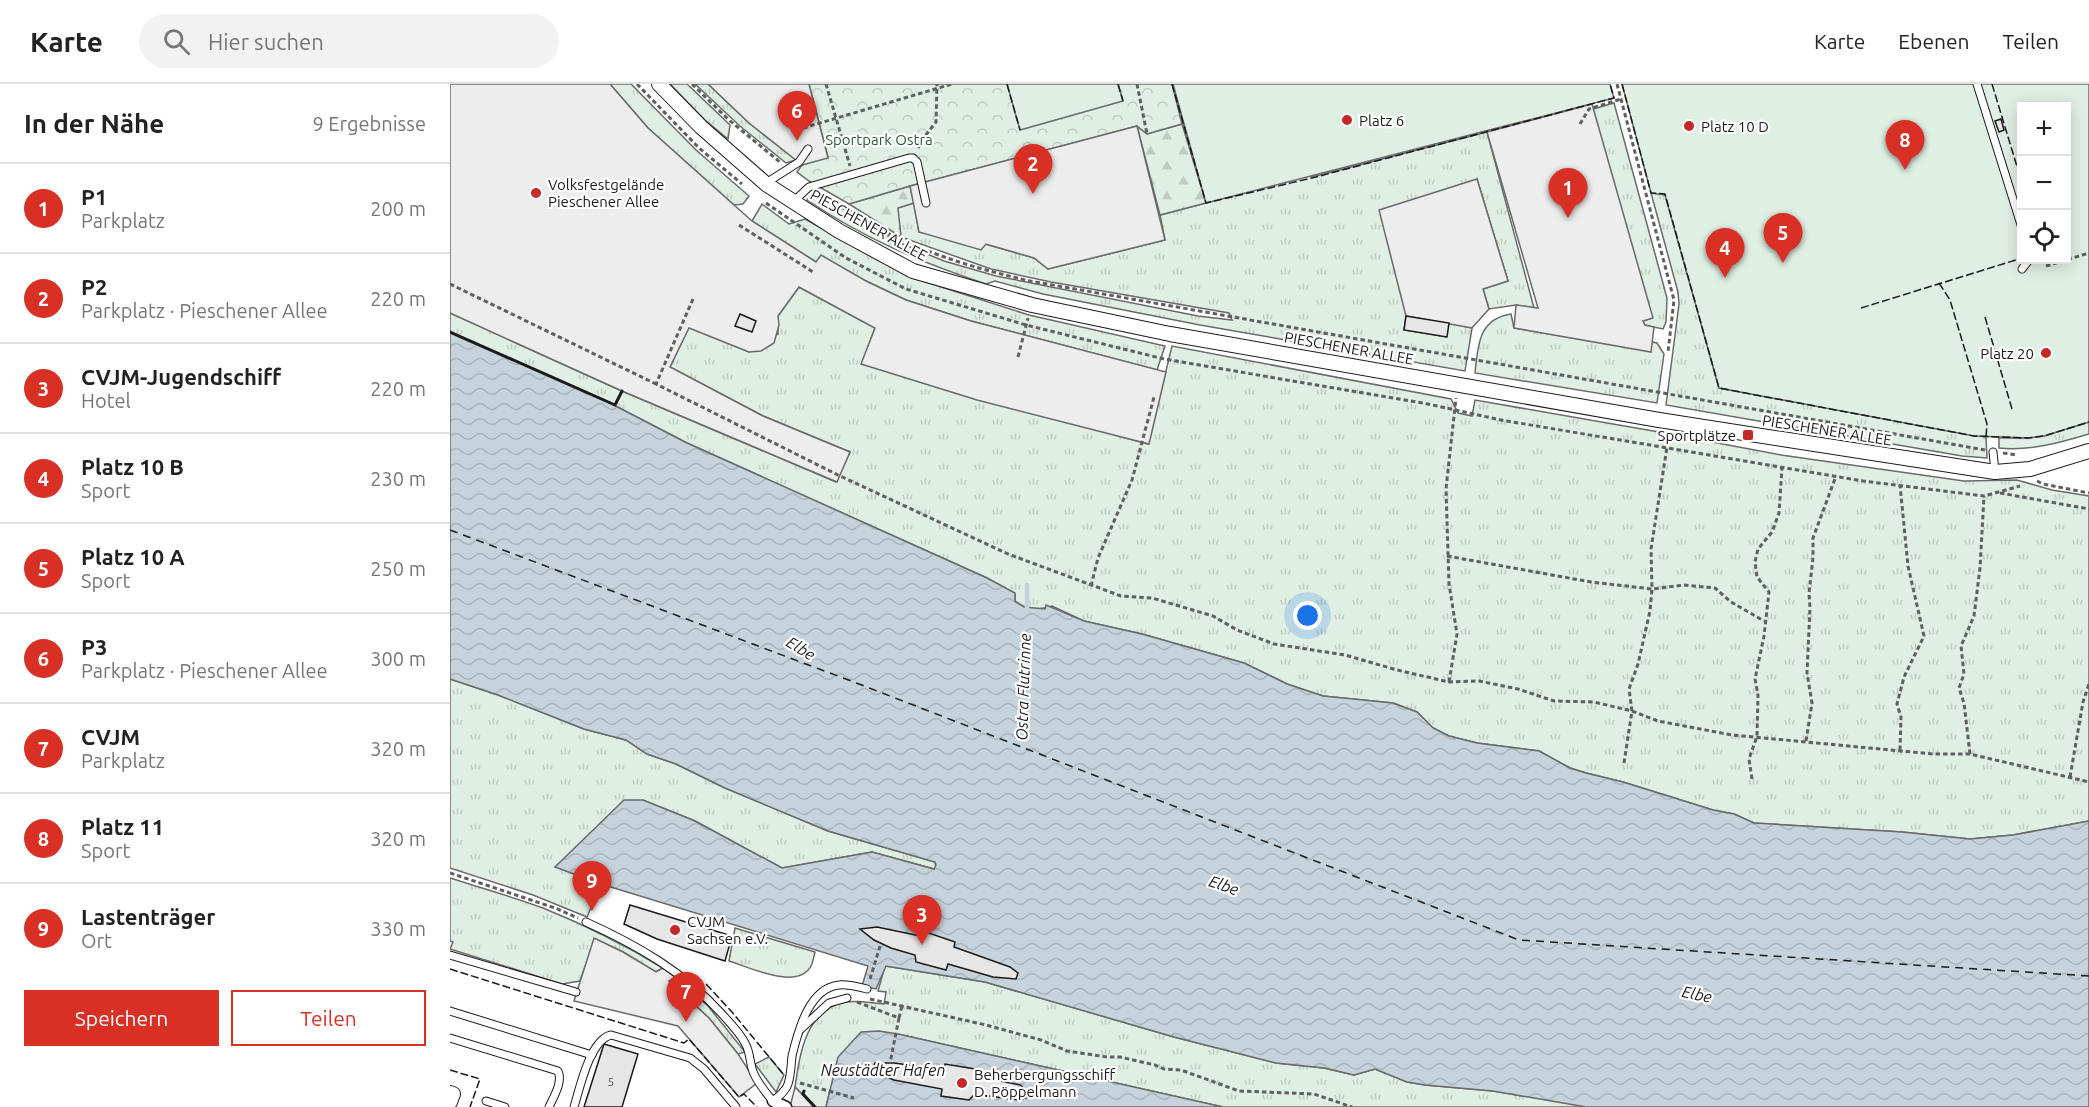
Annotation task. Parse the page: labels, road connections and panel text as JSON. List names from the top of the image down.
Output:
{
  "streets": {
    "street": ["PIESCHENER ALLEE"]
  },
  "water": ["Elbe", "Ostra Flutrinne", "Neustädter Hafen"],
  "parks": ["Sportpark Ostra"],
  "places": {
    "other": [
      "Platz 6",
      "Platz 10 D",
      "Volksfestgelände Pieschener Allee",
      "Platz 20",
      "CVJM Sachsen e.V.",
      "Beherbergungsschiff D. Pöppelmann"
    ],
    "transit": ["Sportplätze"]
  },
  "house_numbers": ["5"],
  "page": {
    "header": "Karte",
    "search": "Hier suchen",
    "nav": ["Karte", "Ebenen", "Teilen"],
    "heading": ["In der Nähe", "9 Ergebnisse"],
    "pins": [
      "6",
      "8",
      "2",
      "1",
      "5",
      "4",
      "9",
      "3",
      "7"
    ],
    "map_buttons": ["+", "−"],
    "list": [
      {
        "mark": "1",
        "name": "P1",
        "note": "Parkplatz",
        "value": "200 m"
      },
      {
        "mark": "2",
        "name": "P2",
        "note": "Parkplatz · Pieschener Allee",
        "value": "220 m"
      },
      {
        "mark": "3",
        "name": "CVJM-Jugendschiff",
        "note": "Hotel",
        "value": "220 m"
      },
      {
        "mark": "4",
        "name": "Platz 10 B",
        "note": "Sport",
        "value": "230 m"
      },
      {
        "mark": "5",
        "name": "Platz 10 A",
        "note": "Sport",
        "value": "250 m"
      },
      {
        "mark": "6",
        "name": "P3",
        "note": "Parkplatz · Pieschener Allee",
        "value": "300 m"
      },
      {
        "mark": "7",
        "name": "CVJM",
        "note": "Parkplatz",
        "value": "320 m"
      },
      {
        "mark": "8",
        "name": "Platz 11",
        "note": "Sport",
        "value": "320 m"
      },
      {
        "mark": "9",
        "name": "Lastenträger",
        "note": "Ort",
        "value": "330 m"
      }
    ],
    "buttons": ["Speichern", "Teilen"]
  }
}
